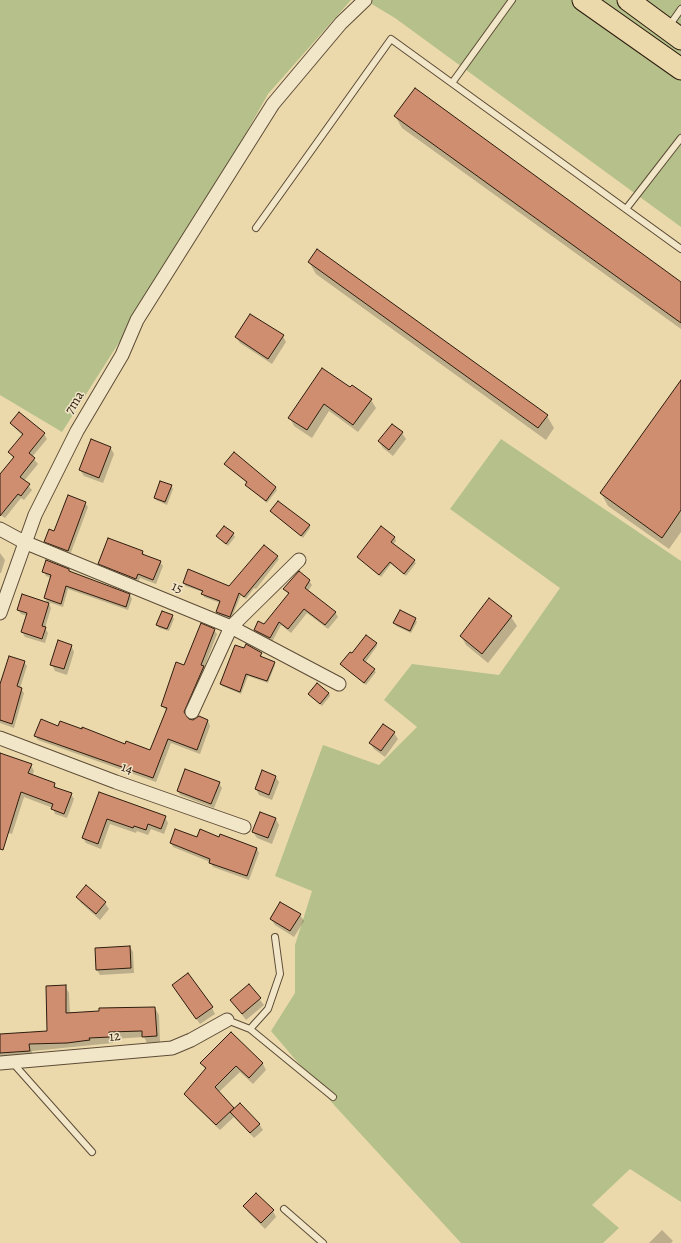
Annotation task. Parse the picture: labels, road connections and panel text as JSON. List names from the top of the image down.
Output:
{
  "streets": {
    "street": [
      "7ma",
      "15",
      "14",
      "12"
    ]
  },
  "crossings": [
    ["7ma", "15"]
  ]
}
